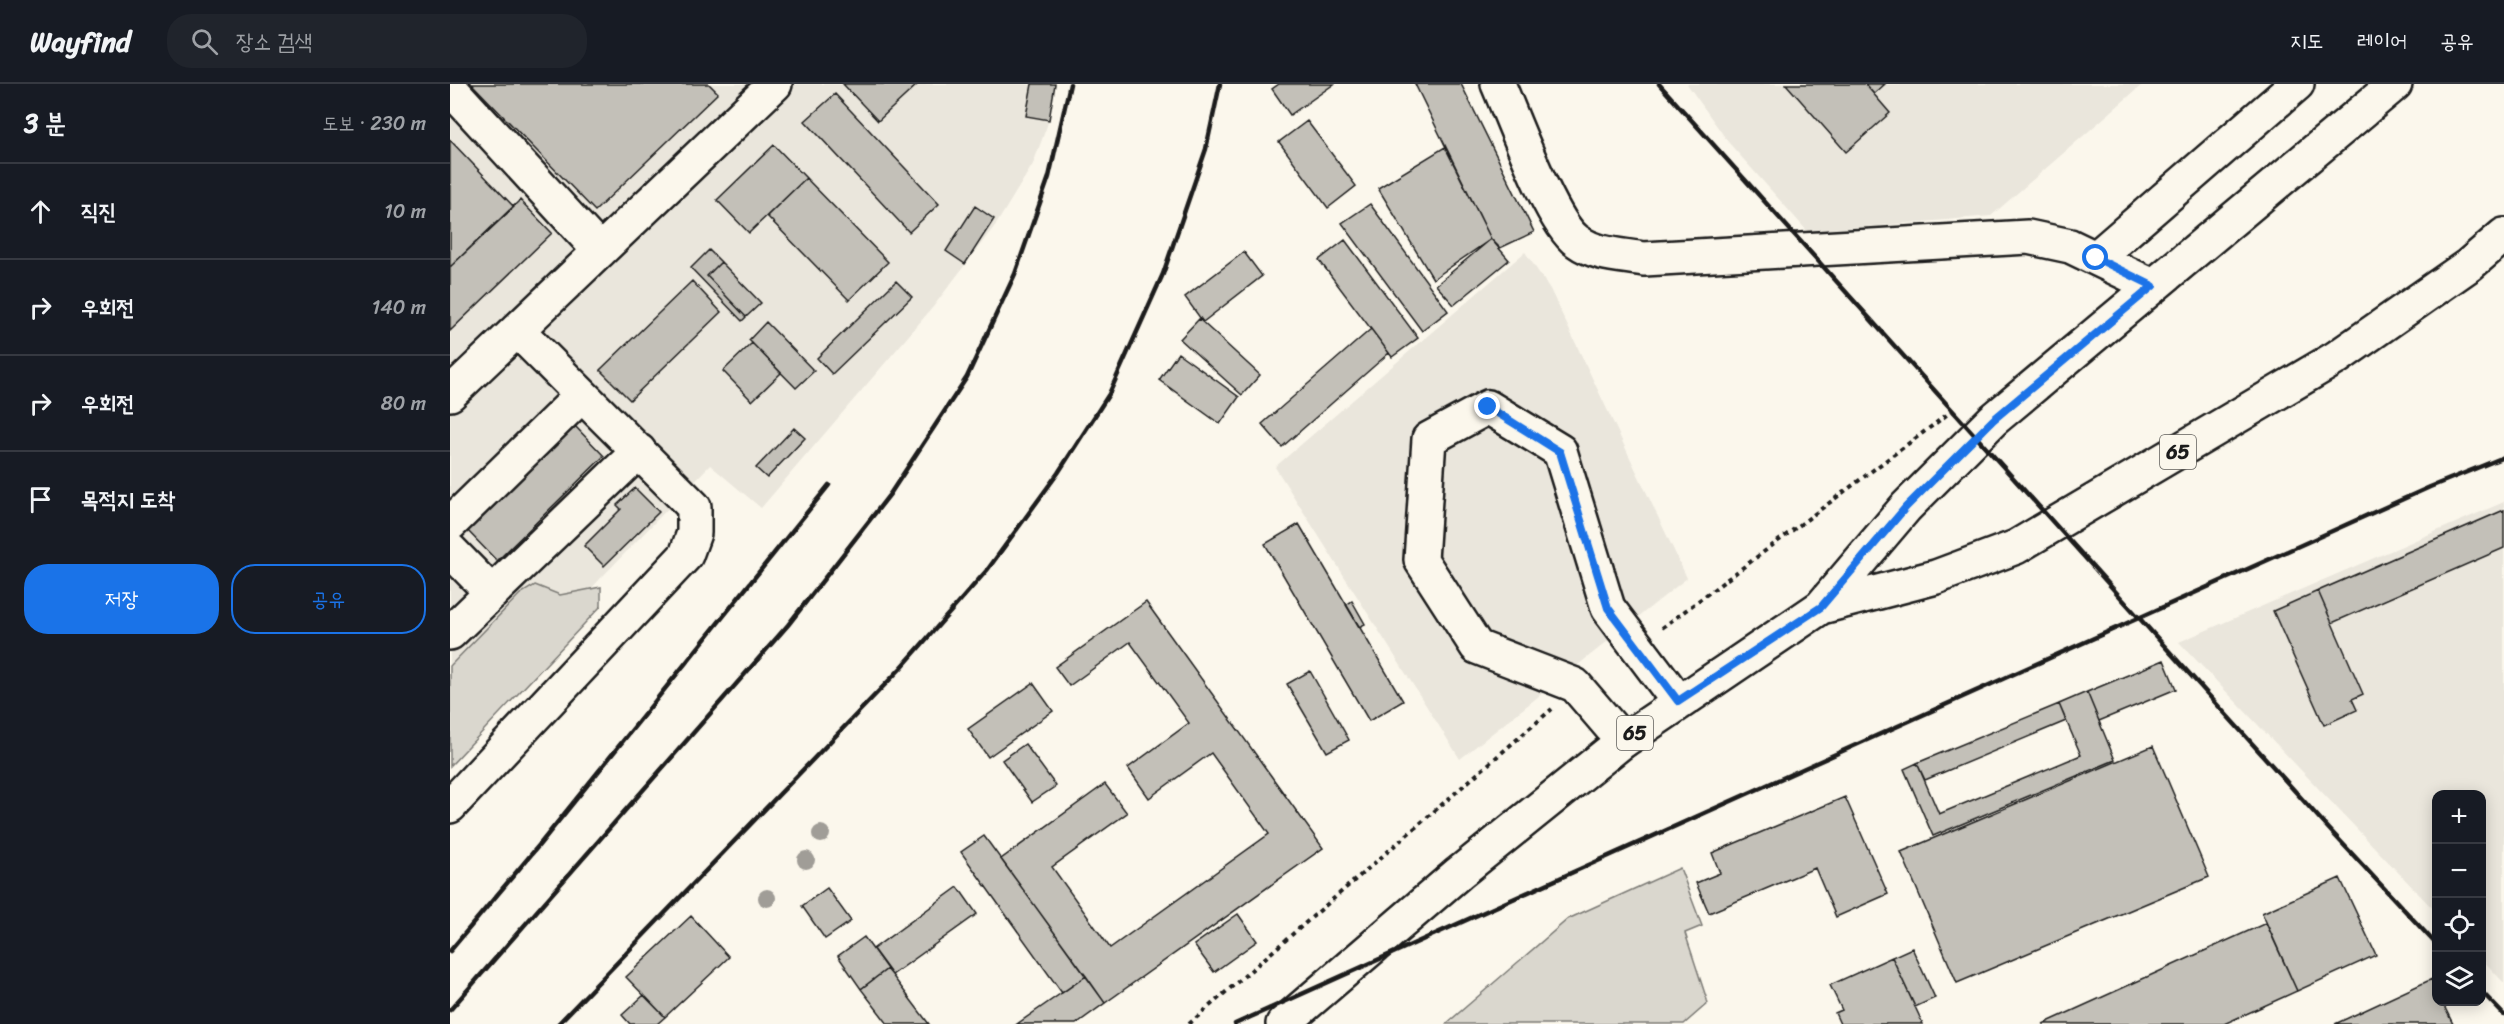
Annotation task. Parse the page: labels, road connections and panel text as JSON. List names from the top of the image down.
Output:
{
  "streets": {
    "main road": ["65"]
  },
  "page": {
    "header": "Wayfind",
    "search": "장소 검색",
    "nav": ["지도", "레이어", "공유"],
    "heading": ["3 분", "도보 · 230 m"],
    "list": [
      ["직진", "10 m"],
      ["우회전", "140 m"],
      ["우회전", "80 m"],
      "목적지 도착"
    ],
    "buttons": ["저장", "공유"],
    "map_buttons": ["+", "−"]
  }
}
